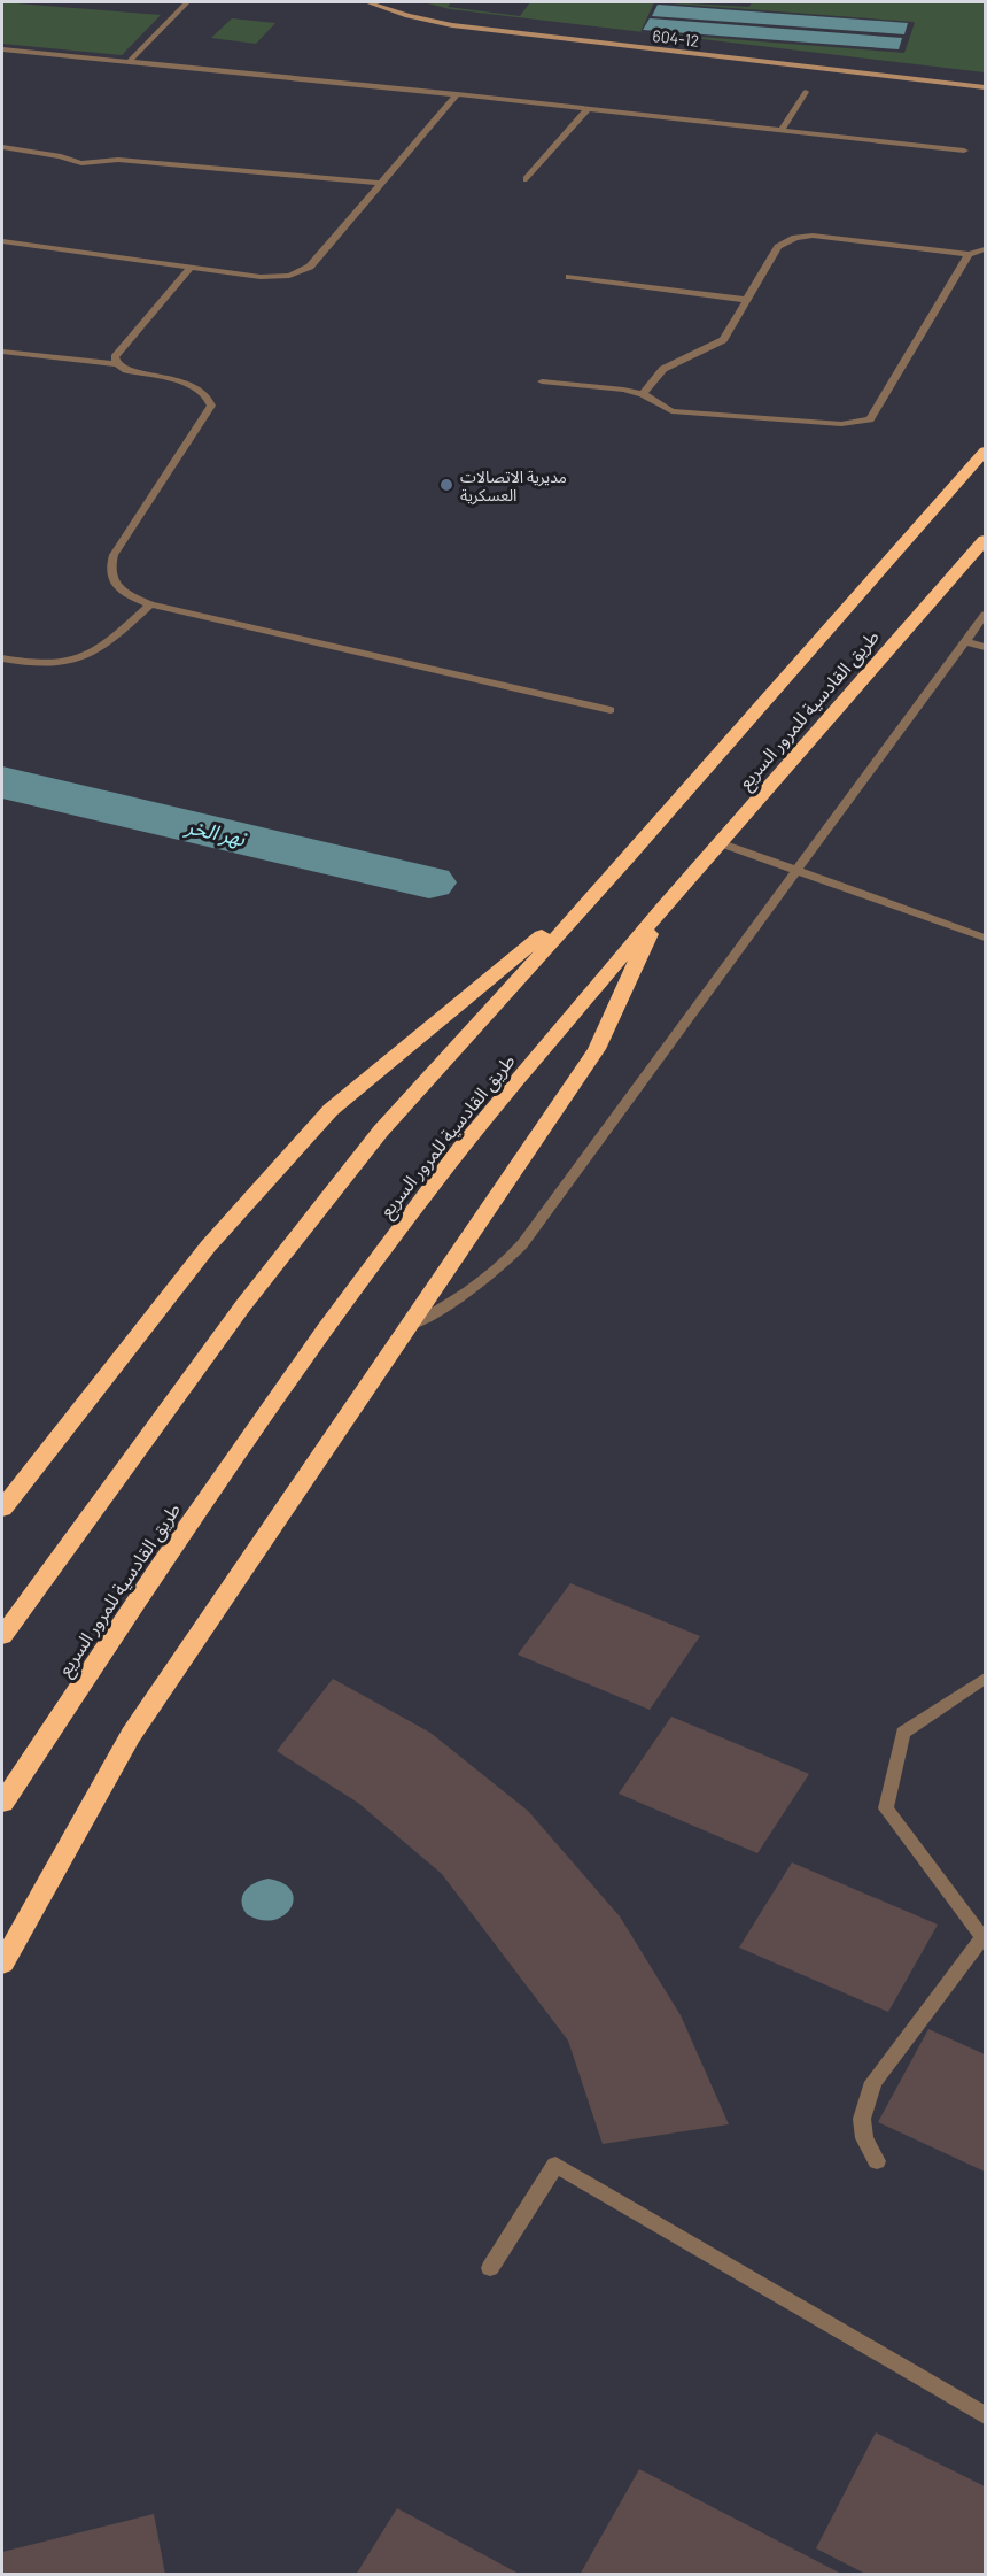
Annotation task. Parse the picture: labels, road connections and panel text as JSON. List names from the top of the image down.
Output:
{
  "streets": {
    "highway": ["طريق القادسية للمرور السريع"],
    "main road": ["604-12"]
  },
  "water": ["نهر الخر"],
  "places": ["مديرية الاتصالات العسكرية"]
}
